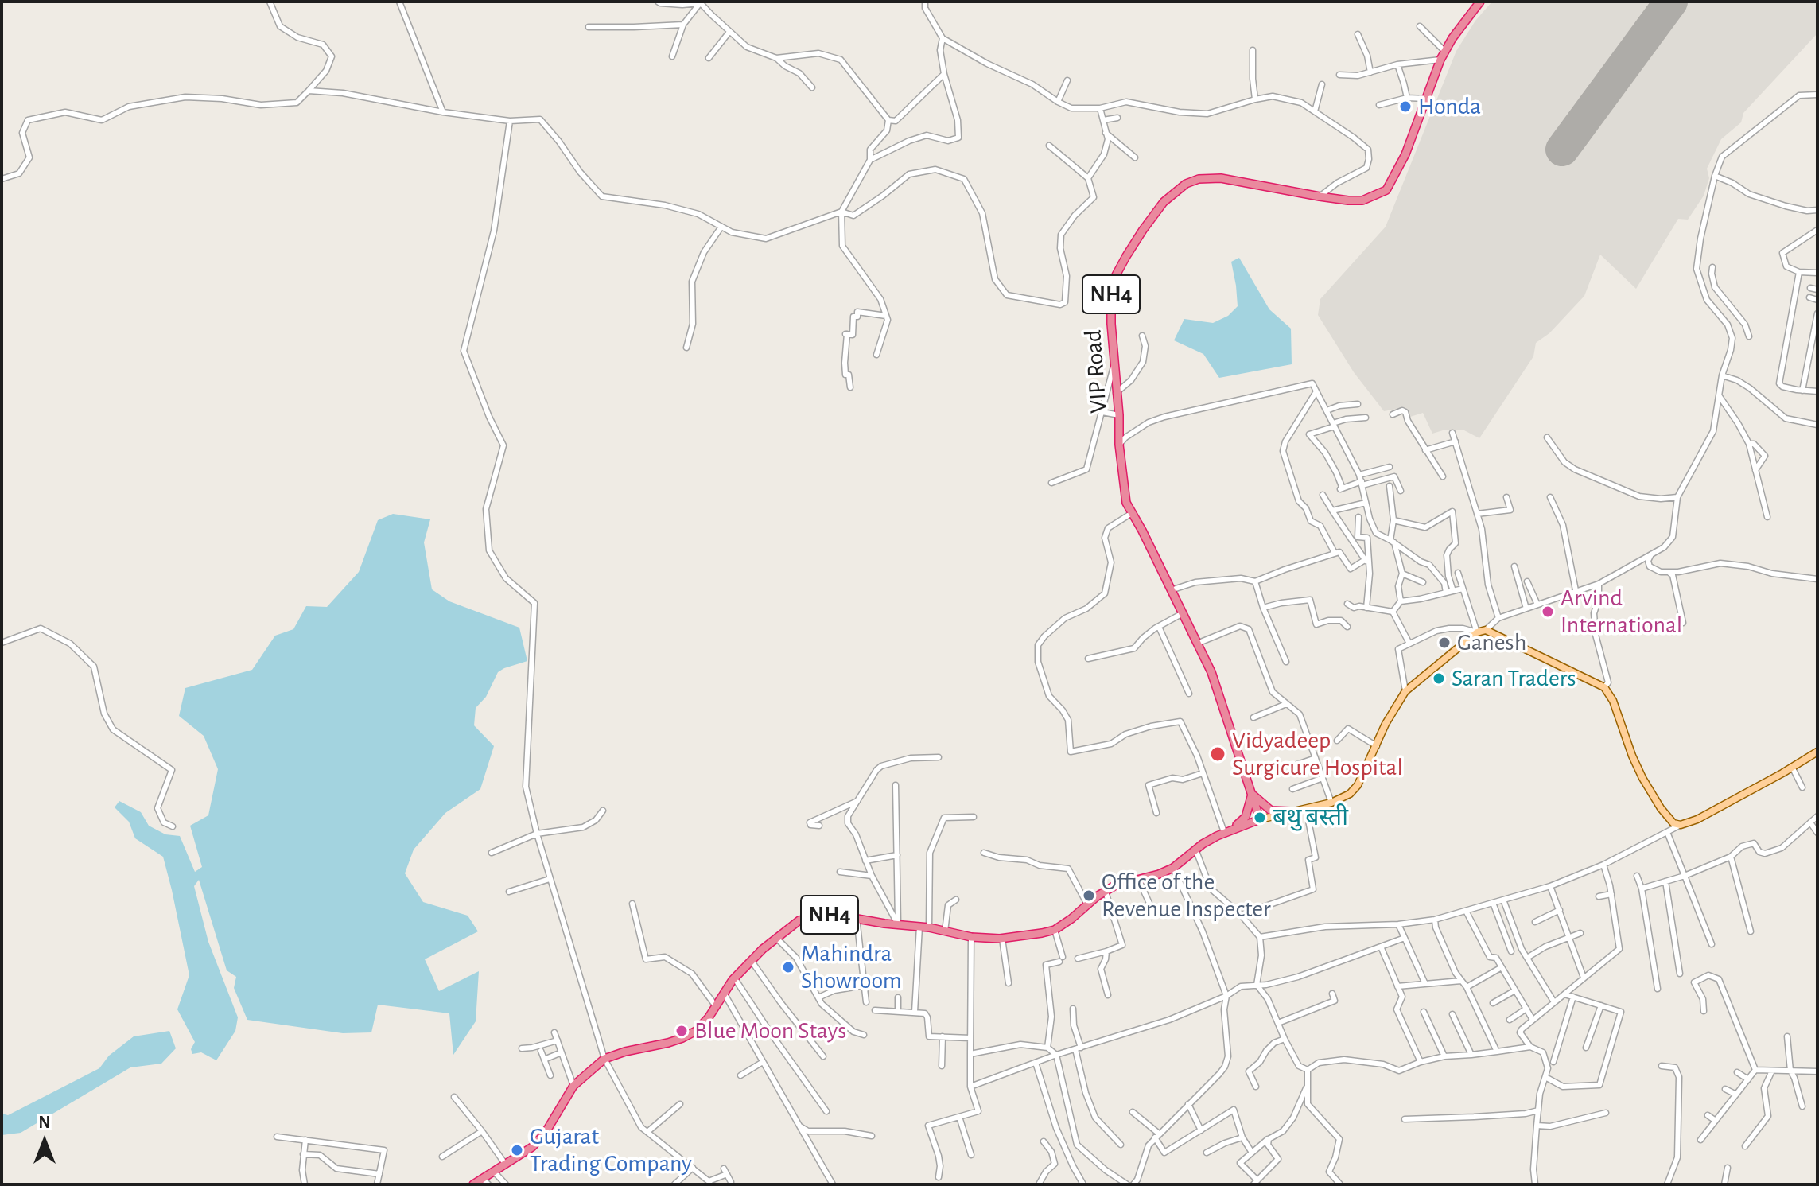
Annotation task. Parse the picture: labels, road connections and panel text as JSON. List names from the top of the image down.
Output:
{
  "streets": {
    "highway": ["NH4", "VIP Road"]
  },
  "crossings": [
    ["NH4", "VIP Road"]
  ],
  "places": [
    "Honda",
    "Arvind International",
    "Ganesh",
    "Saran Traders",
    "Vidyadeep Surgicure Hospital",
    "बथु बस्ती",
    "Office of the Revenue Inspecter",
    "Mahindra Showroom",
    "Blue Moon Stays",
    "Gujarat Trading Company"
  ],
  "north": "top"
}
